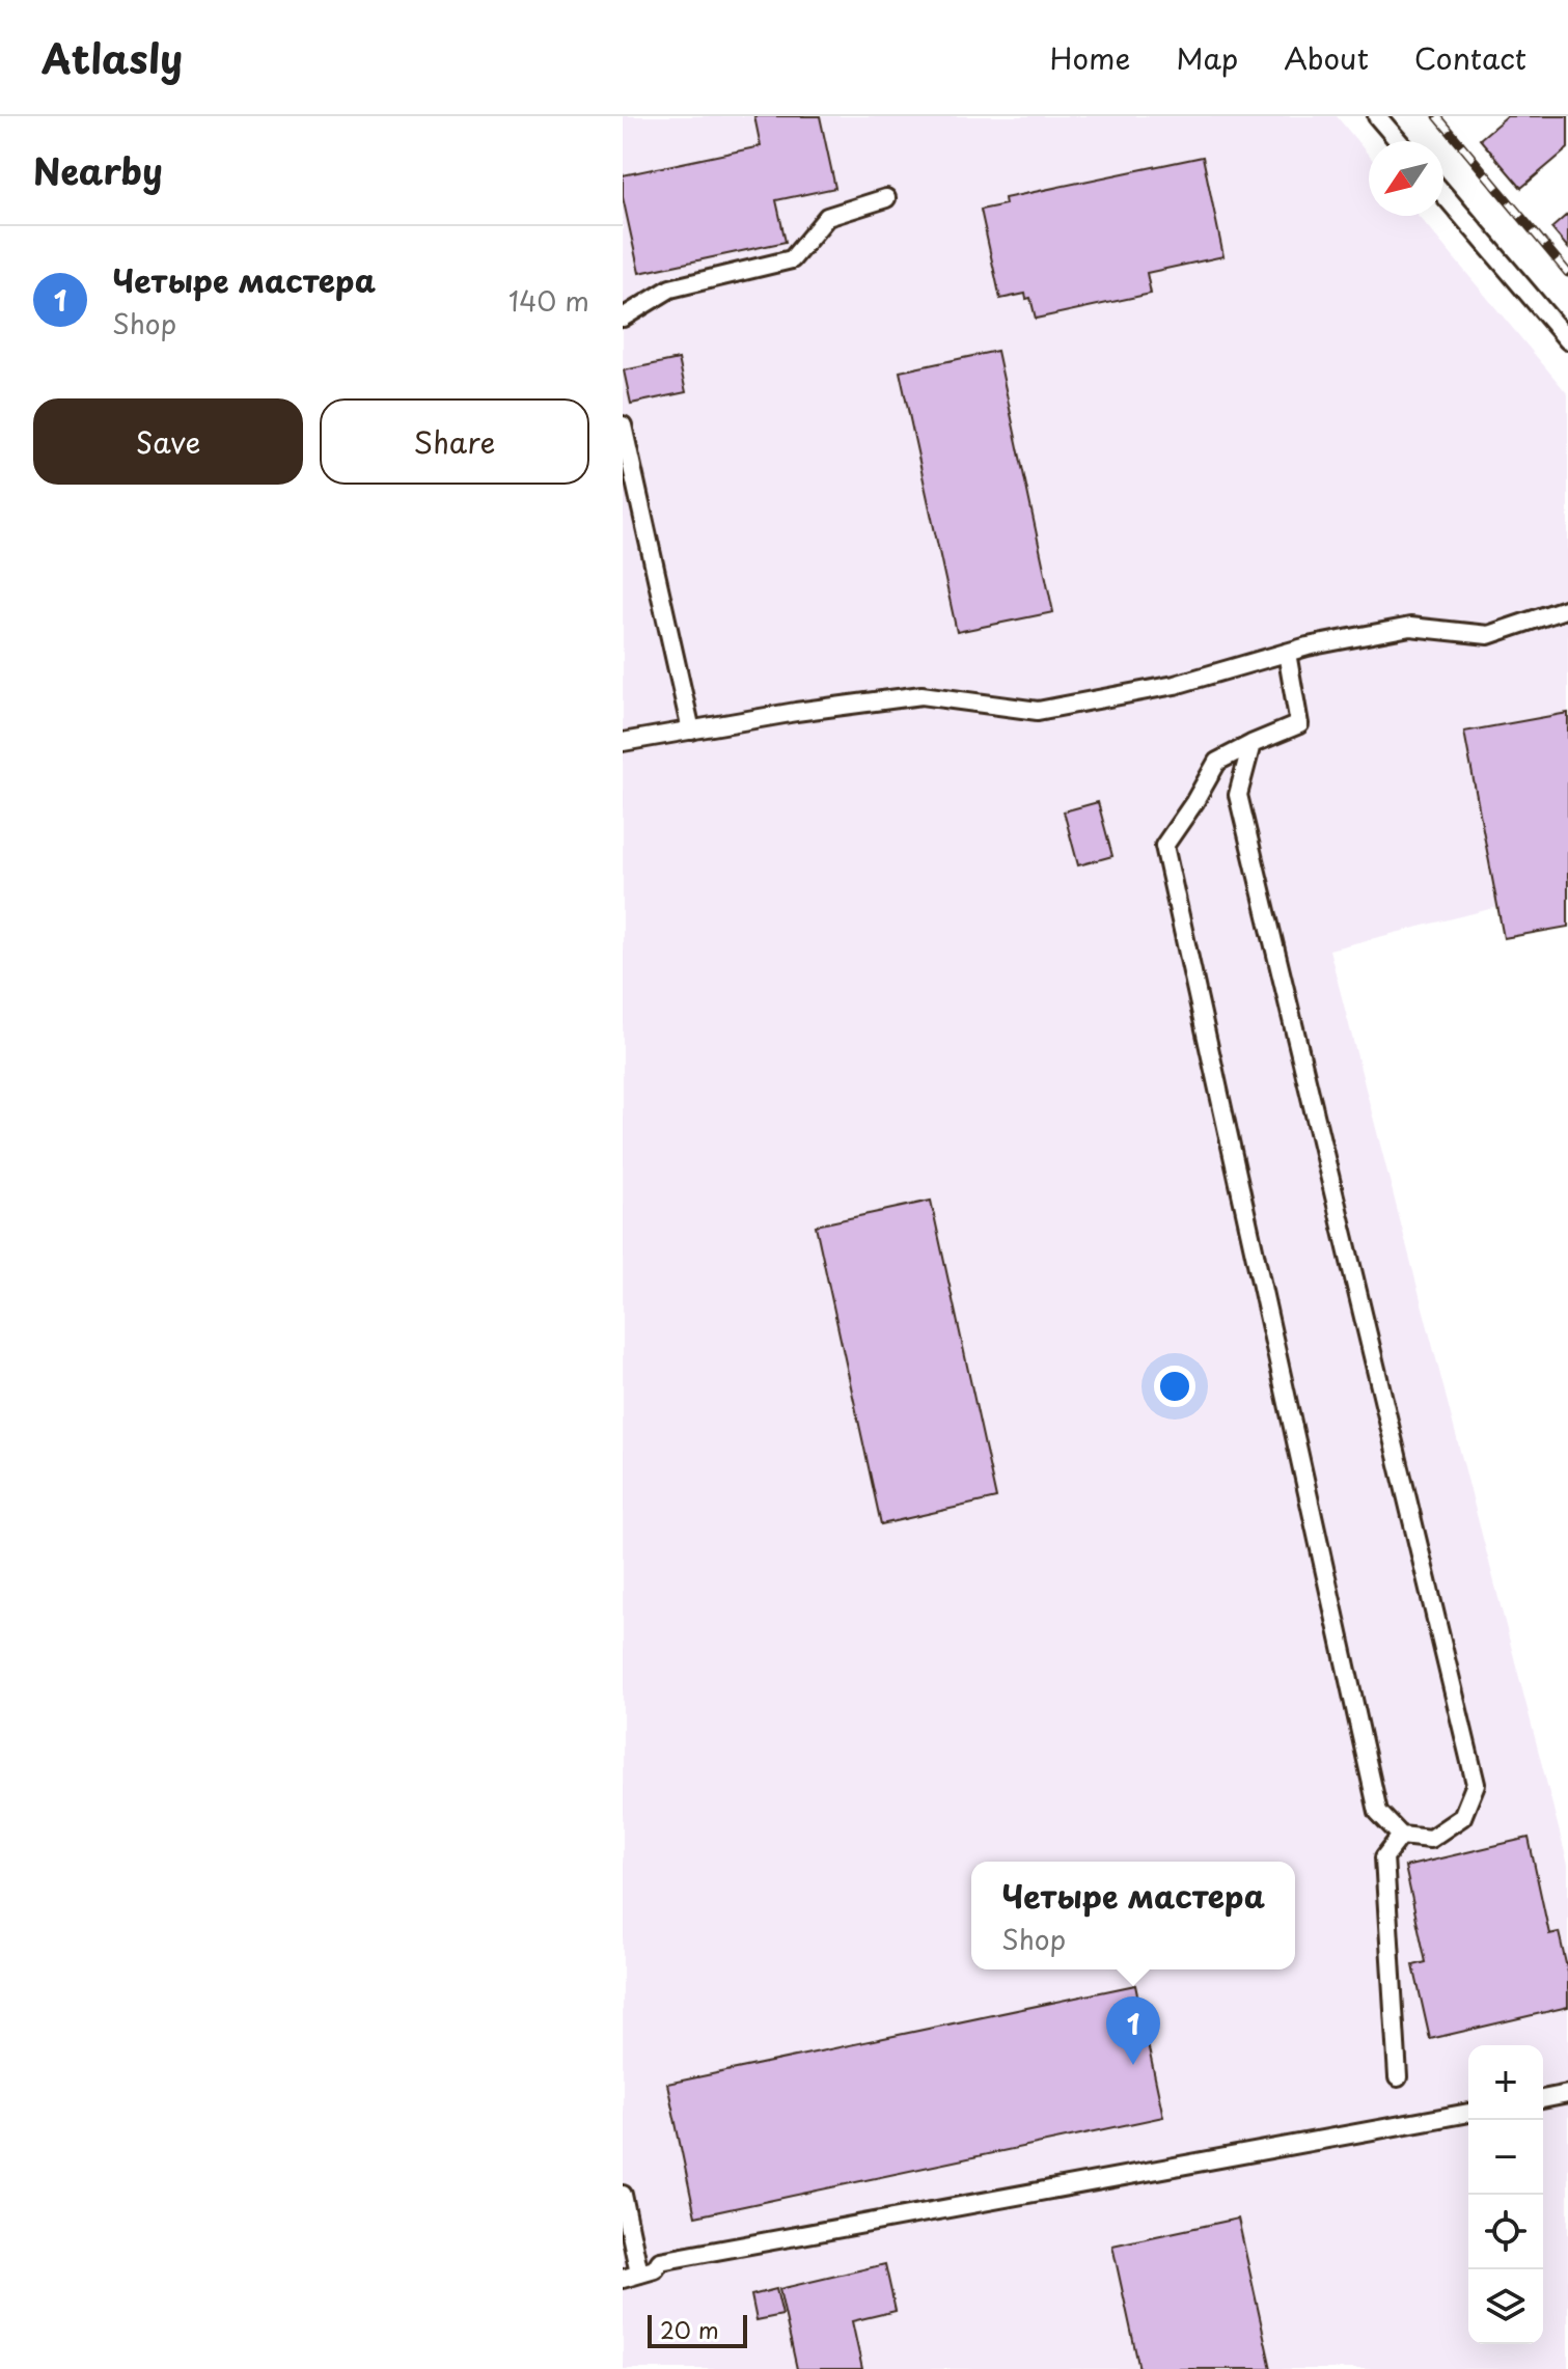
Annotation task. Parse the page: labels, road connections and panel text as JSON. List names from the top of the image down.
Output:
{
  "scale_bar": "20 m",
  "north": "bottom left",
  "page": {
    "header": "Atlasly",
    "nav": [
      "Home",
      "Map",
      "About",
      "Contact"
    ],
    "heading": "Nearby",
    "list": [
      {
        "mark": "1",
        "name": "Четыре мастера",
        "note": "Shop",
        "value": "140 m"
      }
    ],
    "buttons": ["Save", "Share"],
    "popup": ["Четыре мастера", "Shop"],
    "pins": "1",
    "map_buttons": ["+", "−"],
    "scale": "20 m"
  }
}
